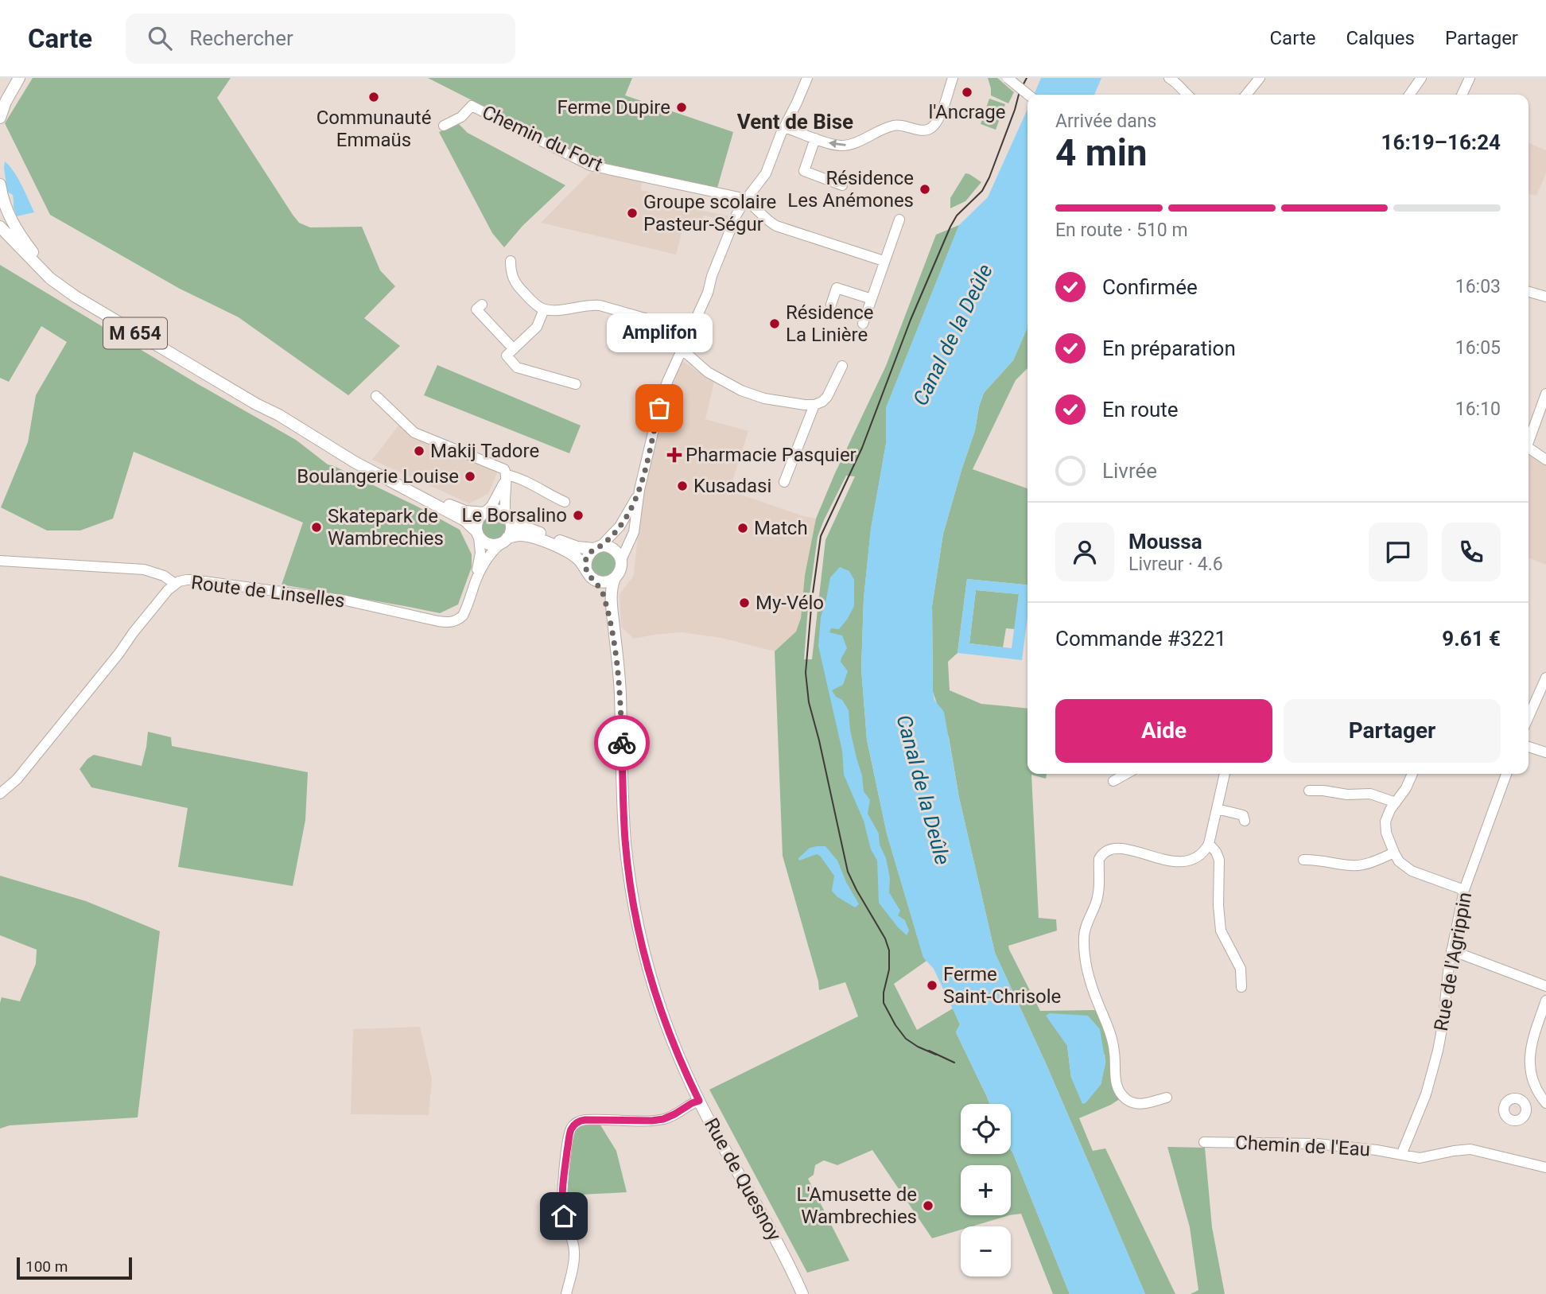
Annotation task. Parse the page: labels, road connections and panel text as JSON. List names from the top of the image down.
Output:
{
  "streets": {
    "main road": ["M 654", "Rue de Quesnoy"],
    "street": [
      "Chemin du Fort",
      "Route de Linselles",
      "Rue de l'Agrippin",
      "Chemin de l'Eau"
    ]
  },
  "crossings": [
    ["M 654", "Route de Linselles"],
    ["Rue de l'Agrippin", "Chemin de l'Eau"]
  ],
  "districts": ["Vent de Bise"],
  "water": ["Canal de la Deûle"],
  "places": {
    "other": [
      "l'Ancrage",
      "Communauté Emmaüs",
      "Ferme Dupire",
      "Résidence Les Anémones",
      "Groupe scolaire Pasteur-Ségur",
      "Résidence La Linière",
      "Amplifon",
      "Makij Tadore",
      "Boulangerie Louise",
      "Kusadasi",
      "Le Borsalino",
      "Skatepark de Wambrechies",
      "Match",
      "My-Vélo",
      "Ferme Saint-Chrisole",
      "L'Amusette de Wambrechies"
    ],
    "health": ["Pharmacie Pasquier"]
  },
  "scale_bar": "100 m",
  "page": {
    "header": "Carte",
    "search": "Rechercher",
    "nav": ["Carte", "Calques", "Partager"],
    "heading": ["4 min", "Arrivée dans", "16:19–16:24"],
    "panel": [
      "Moussa",
      "Livreur · 4.6",
      "Commande #3221",
      "9.61 €"
    ],
    "bar": "En route · 510 m",
    "list": [
      ["Confirmée", "16:03"],
      ["En préparation", "16:05"],
      ["En route", "16:10"],
      "Livrée"
    ],
    "bubble": "Amplifon",
    "buttons": ["Aide", "Partager"],
    "map_buttons": ["+", "−"],
    "scale": "100 m"
  }
}
